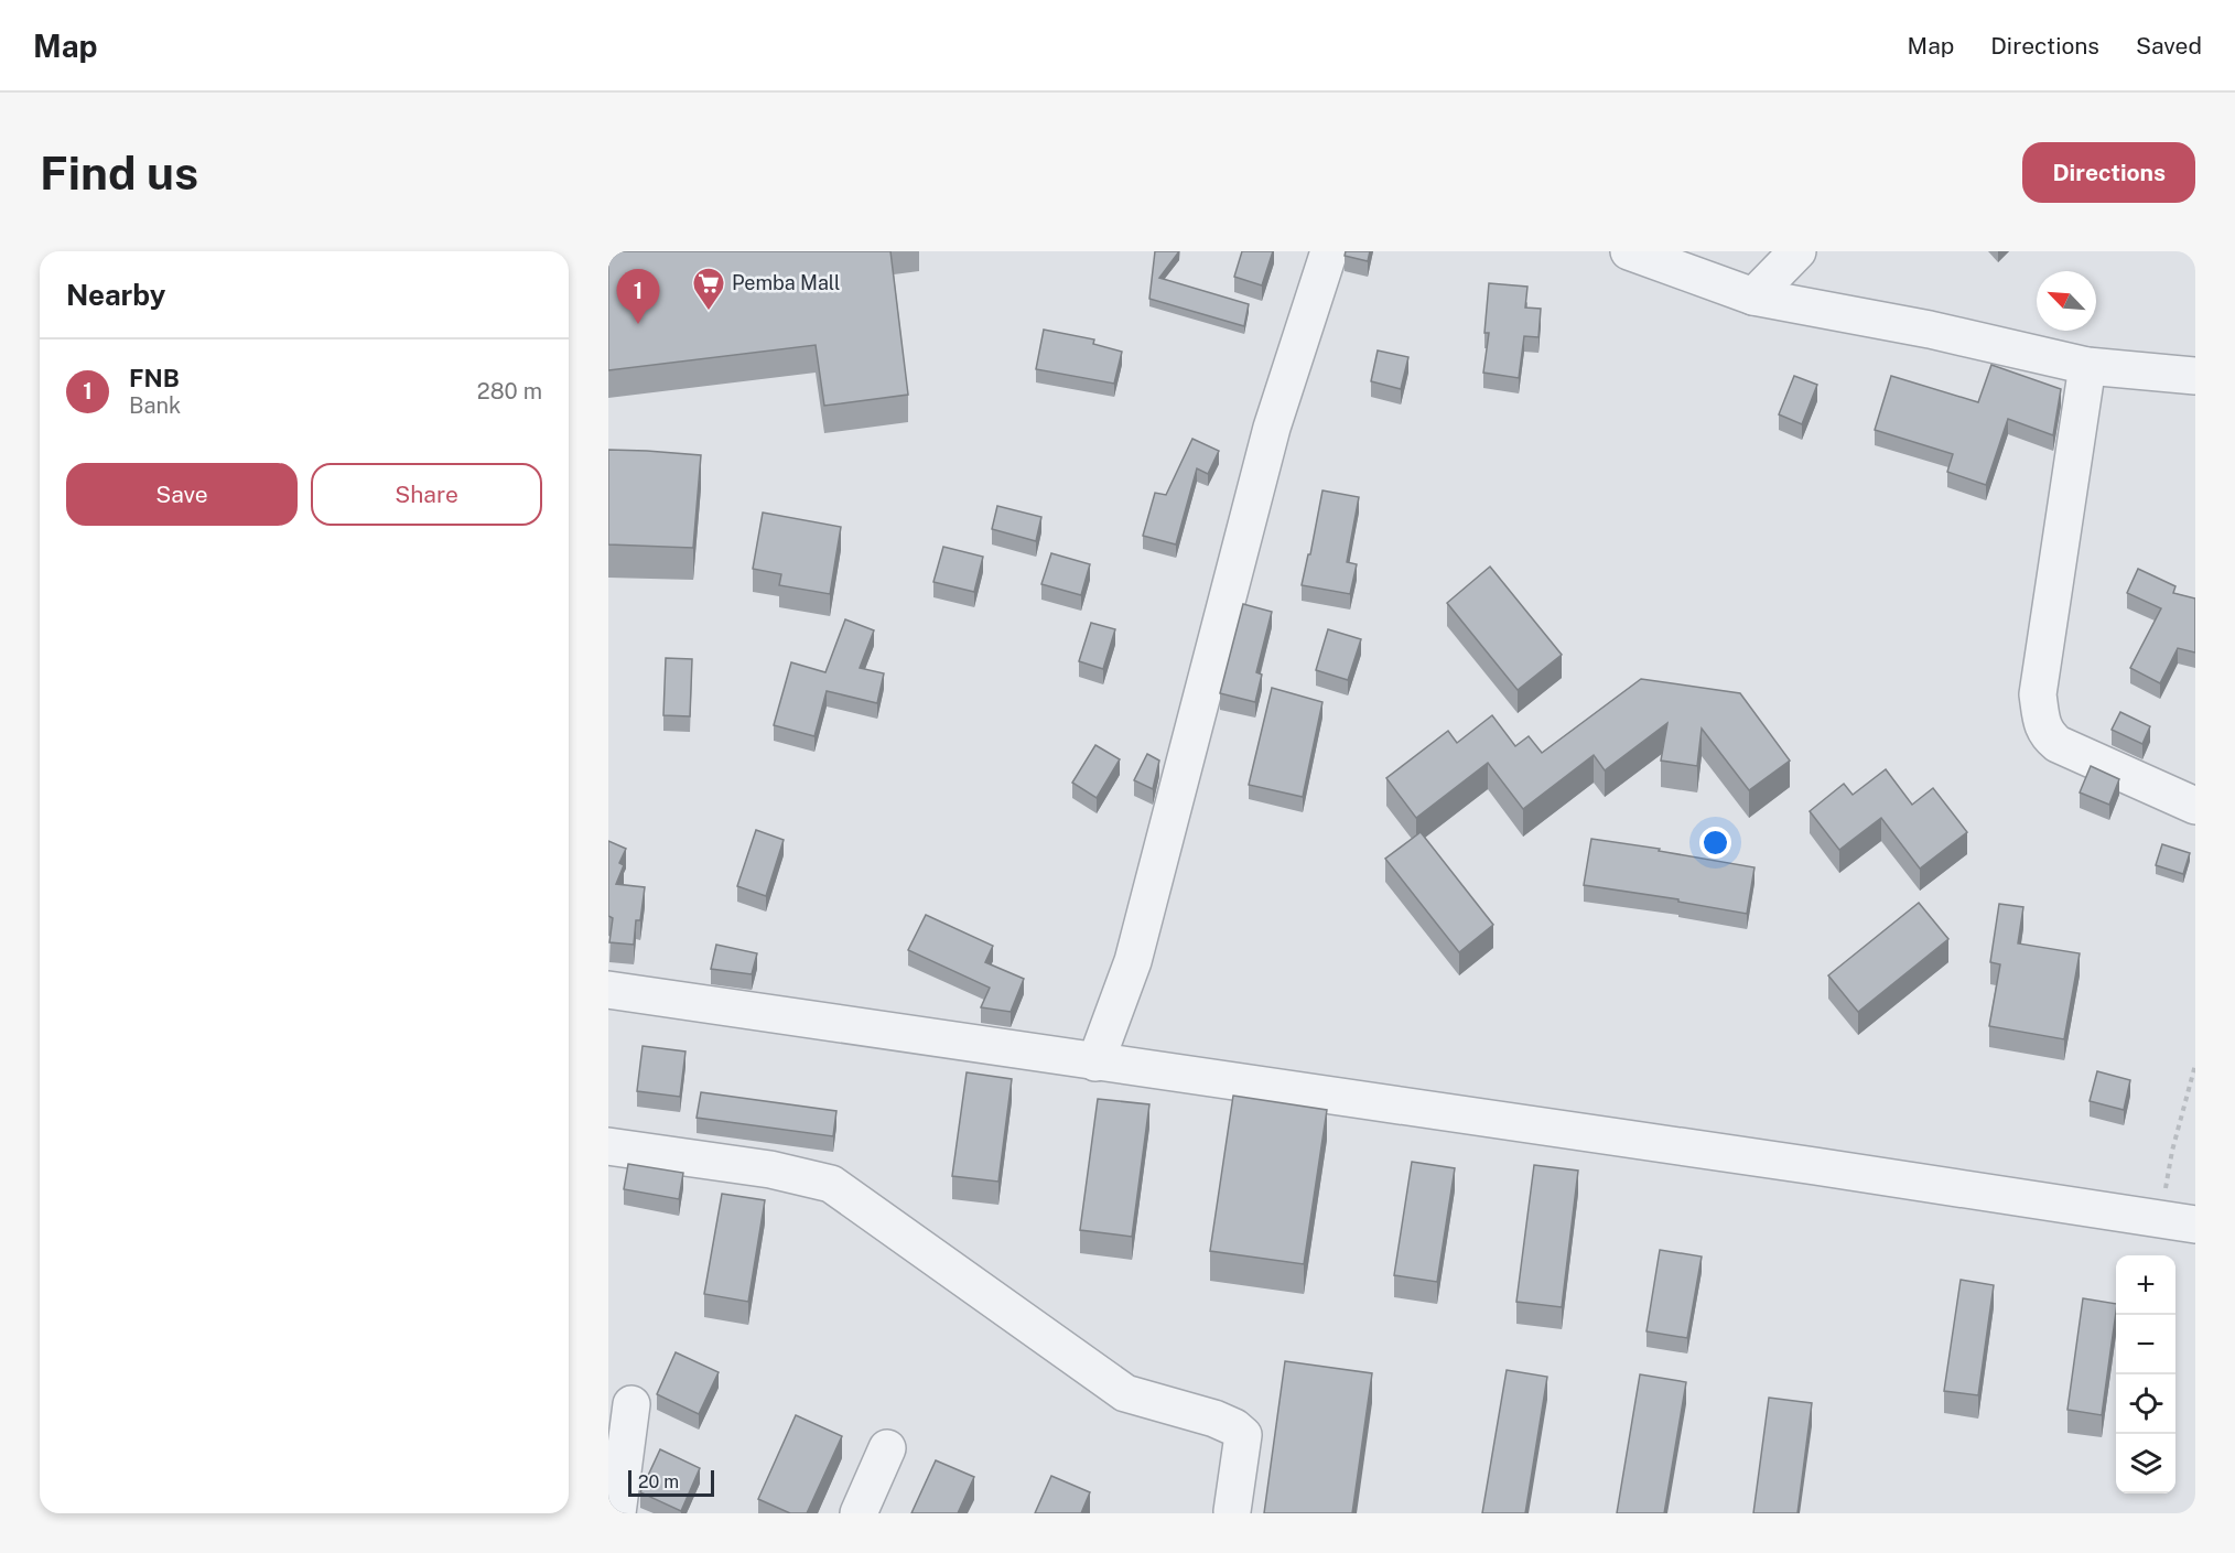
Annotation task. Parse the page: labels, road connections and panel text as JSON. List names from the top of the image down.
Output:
{
  "places": {
    "supermarket": ["Pemba Mall"]
  },
  "scale_bar": "20 m",
  "north": "top left",
  "page": {
    "header": "Map",
    "nav": ["Map", "Directions", "Saved"],
    "buttons": [
      "Directions",
      ["Save", "Share"]
    ],
    "title": "Find us",
    "heading": "Nearby",
    "pins": "1",
    "list": [
      {
        "mark": "1",
        "name": "FNB",
        "note": "Bank",
        "value": "280 m"
      }
    ],
    "map_buttons": ["+", "−"],
    "scale": "20 m"
  }
}
